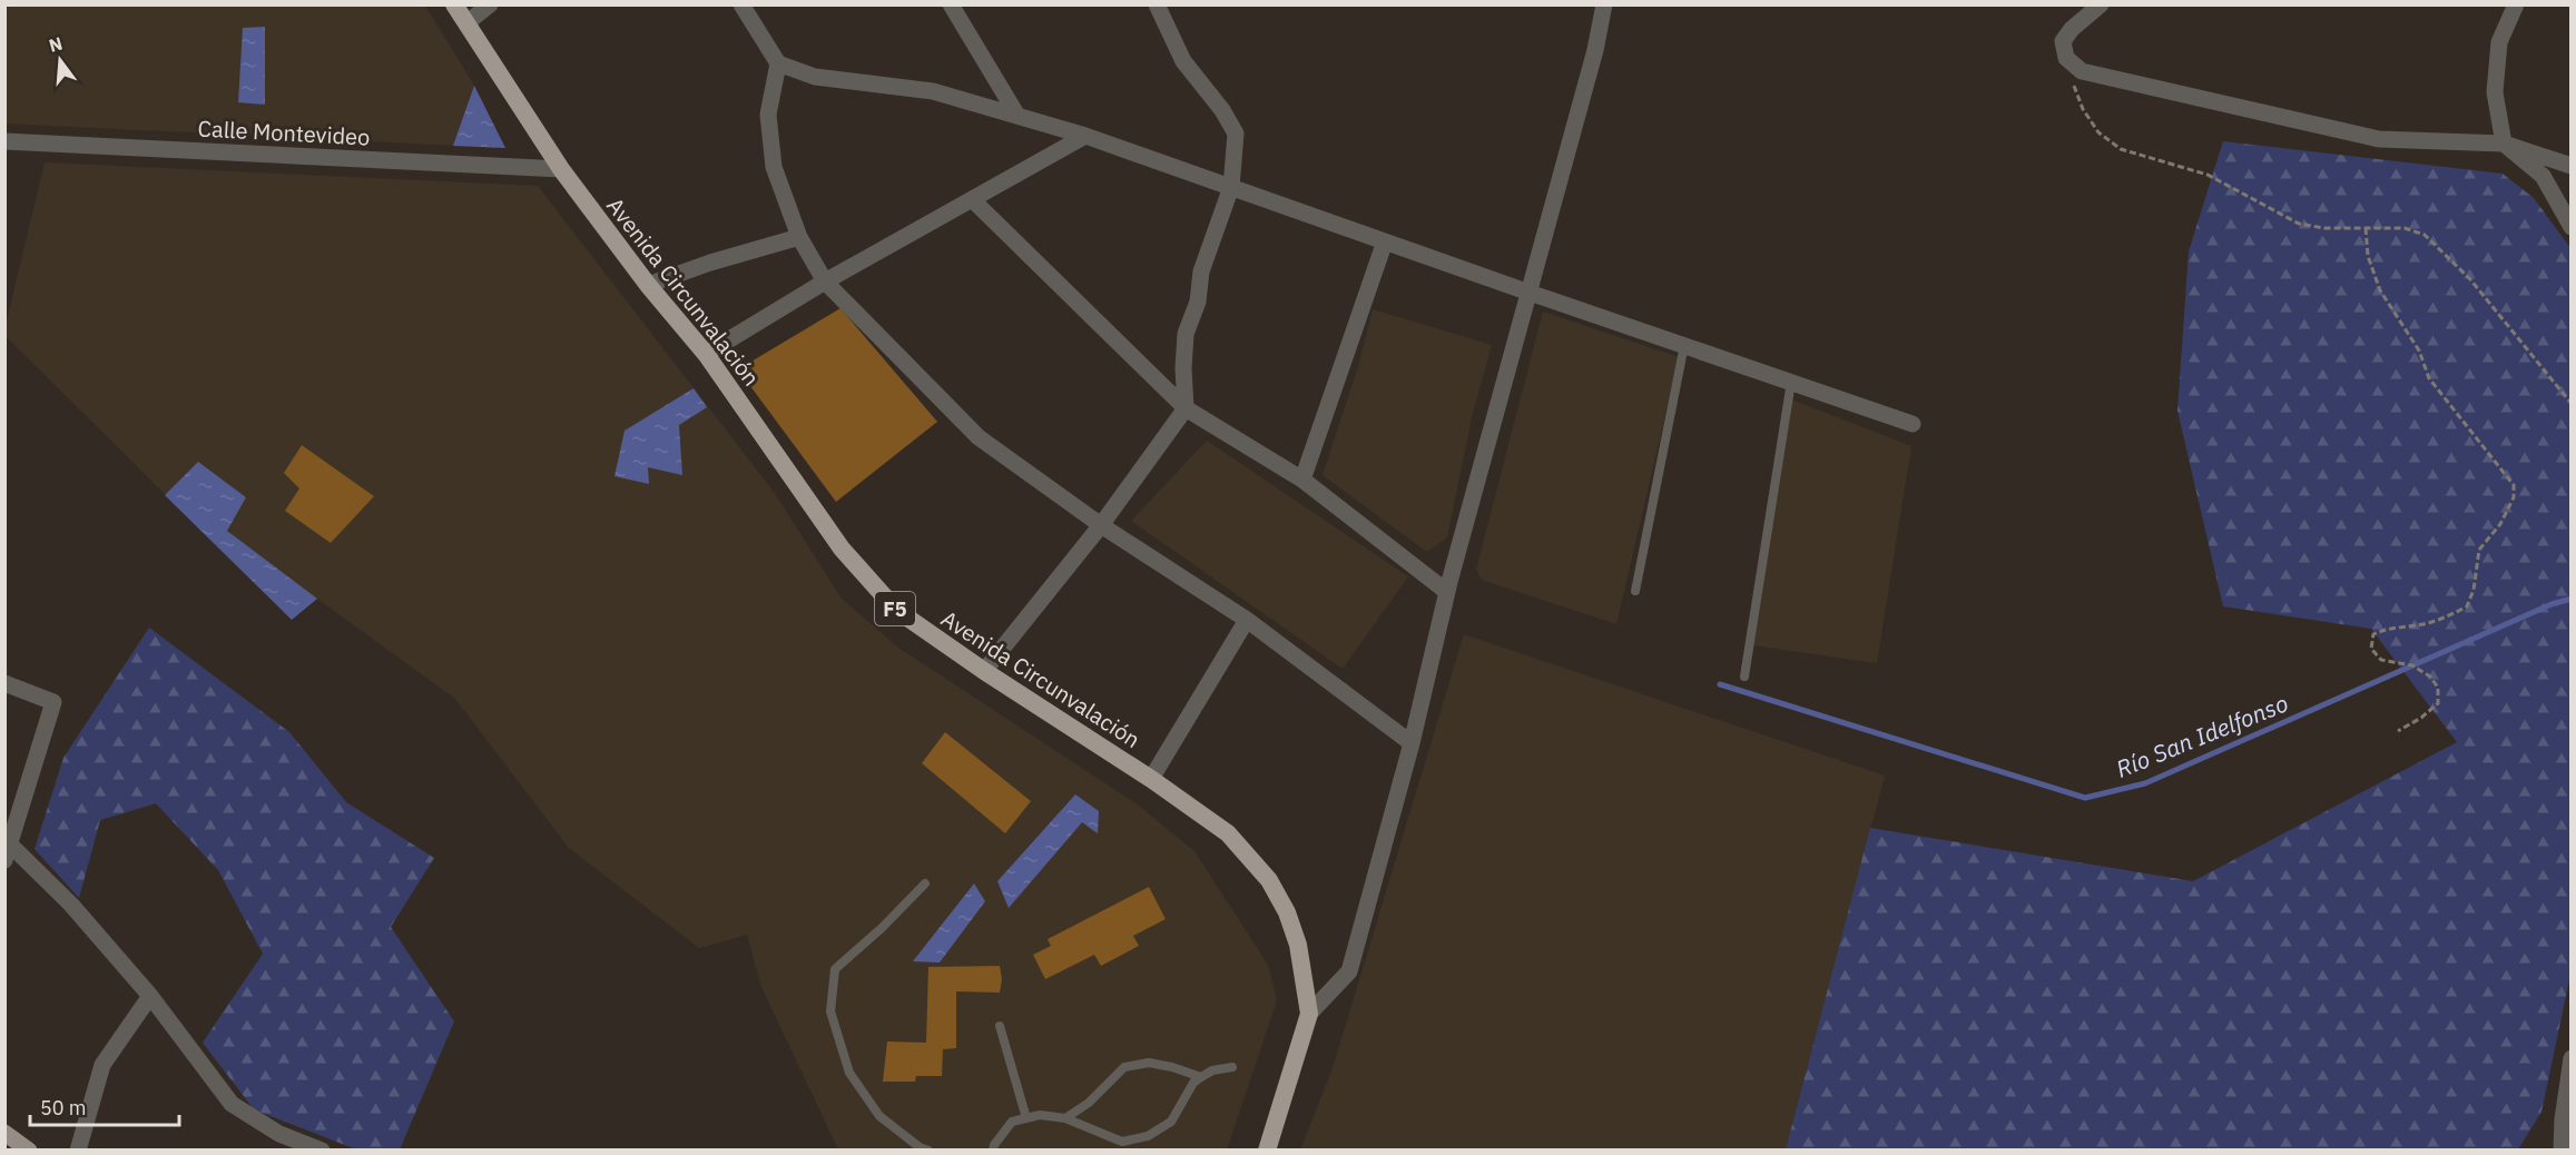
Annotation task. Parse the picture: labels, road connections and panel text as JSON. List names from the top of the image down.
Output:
{
  "streets": {
    "highway": ["Avenida Circunvalación", "F5"],
    "street": ["Calle Montevideo"]
  },
  "crossings": [
    ["Calle Montevideo", "Avenida Circunvalación"]
  ],
  "water": ["Río San Idelfonso"],
  "scale_bar": "50 m",
  "north": "top"
}
